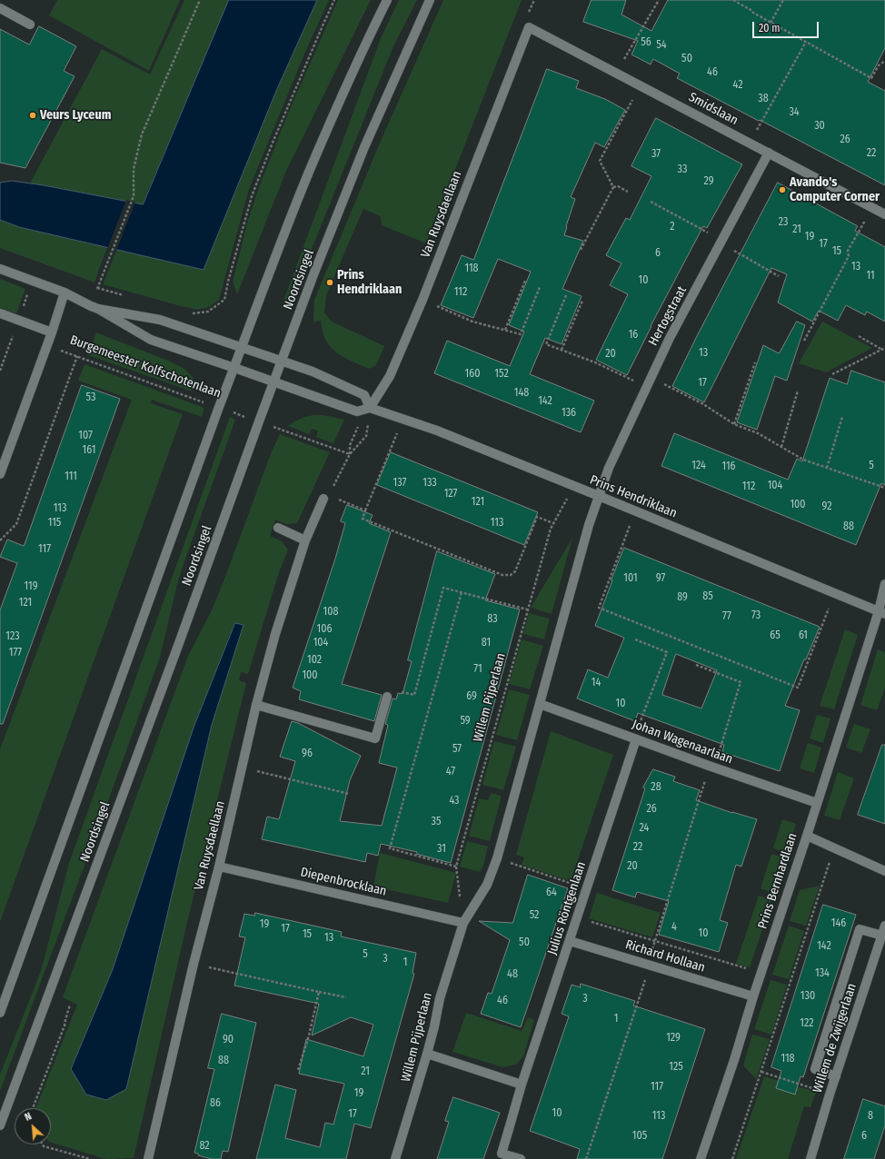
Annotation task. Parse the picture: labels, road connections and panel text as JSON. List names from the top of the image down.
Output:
{
  "streets": {
    "street": [
      "Smidslaan",
      "Van Ruysdaellaan",
      "Noordsingel",
      "Hertogstraat",
      "Prins Hendriklaan",
      "Willem Pijperlaan",
      "Johan Wagenaarlaan",
      "Prins Bernhardlaan",
      "Diepenbrocklaan",
      "Julius Röntgenlaan",
      "Richard Hollaan",
      "Willem de Zwijgerlaan"
    ],
    "path": ["Burgemeester Kolfschotenlaan"]
  },
  "crossings": [
    ["Smidslaan", "Van Ruysdaellaan"],
    ["Smidslaan", "Hertogstraat"],
    ["Van Ruysdaellaan", "Prins Hendriklaan"],
    ["Van Ruysdaellaan", "Diepenbrocklaan"],
    ["Noordsingel", "Burgemeester Kolfschotenlaan"],
    ["Noordsingel", "Prins Hendriklaan"],
    ["Hertogstraat", "Prins Hendriklaan"],
    ["Hertogstraat", "Willem Pijperlaan"],
    ["Prins Hendriklaan", "Willem Pijperlaan"],
    ["Prins Hendriklaan", "Prins Bernhardlaan"],
    ["Willem Pijperlaan", "Johan Wagenaarlaan"],
    ["Willem Pijperlaan", "Diepenbrocklaan"],
    ["Johan Wagenaarlaan", "Prins Bernhardlaan"],
    ["Johan Wagenaarlaan", "Julius Röntgenlaan"],
    ["Prins Bernhardlaan", "Richard Hollaan"],
    ["Julius Röntgenlaan", "Richard Hollaan"]
  ],
  "places": ["Veurs Lyceum", "Avando's Computer Corner", "Prins Hendriklaan"],
  "house_numbers": [
    "56",
    "54",
    "50",
    "46",
    "42",
    "38",
    "34",
    "30",
    "26",
    "22",
    "37",
    "33",
    "29",
    "23",
    "2",
    "21",
    "19",
    "17",
    "15",
    "6",
    "13",
    "118",
    "11",
    "10",
    "112",
    "16",
    "13",
    "20",
    "160",
    "152",
    "17",
    "148",
    "53",
    "142",
    "136",
    "107",
    "161",
    "124",
    "5",
    "116",
    "111",
    "137",
    "133",
    "104",
    "112",
    "127",
    "121",
    "100",
    "92",
    "113",
    "115",
    "113",
    "88",
    "117",
    "101",
    "97",
    "119",
    "85",
    "89",
    "121",
    "108",
    "73",
    "77",
    "83",
    "106",
    "65",
    "61",
    "123",
    "104",
    "81",
    "177",
    "102",
    "71",
    "100",
    "14",
    "69",
    "10",
    "59",
    "57",
    "96",
    "47",
    "28",
    "43",
    "26",
    "35",
    "24",
    "22",
    "31",
    "20",
    "64",
    "52",
    "146",
    "19",
    "4",
    "17",
    "10",
    "15",
    "13",
    "50",
    "142",
    "5",
    "3",
    "1",
    "134",
    "48",
    "130",
    "3",
    "46",
    "1",
    "122",
    "129",
    "90",
    "118",
    "88",
    "125",
    "21",
    "117",
    "19",
    "86",
    "10",
    "17",
    "113",
    "8",
    "105",
    "6",
    "82"
  ],
  "scale_bar": "20 m",
  "north": "top left"
}
